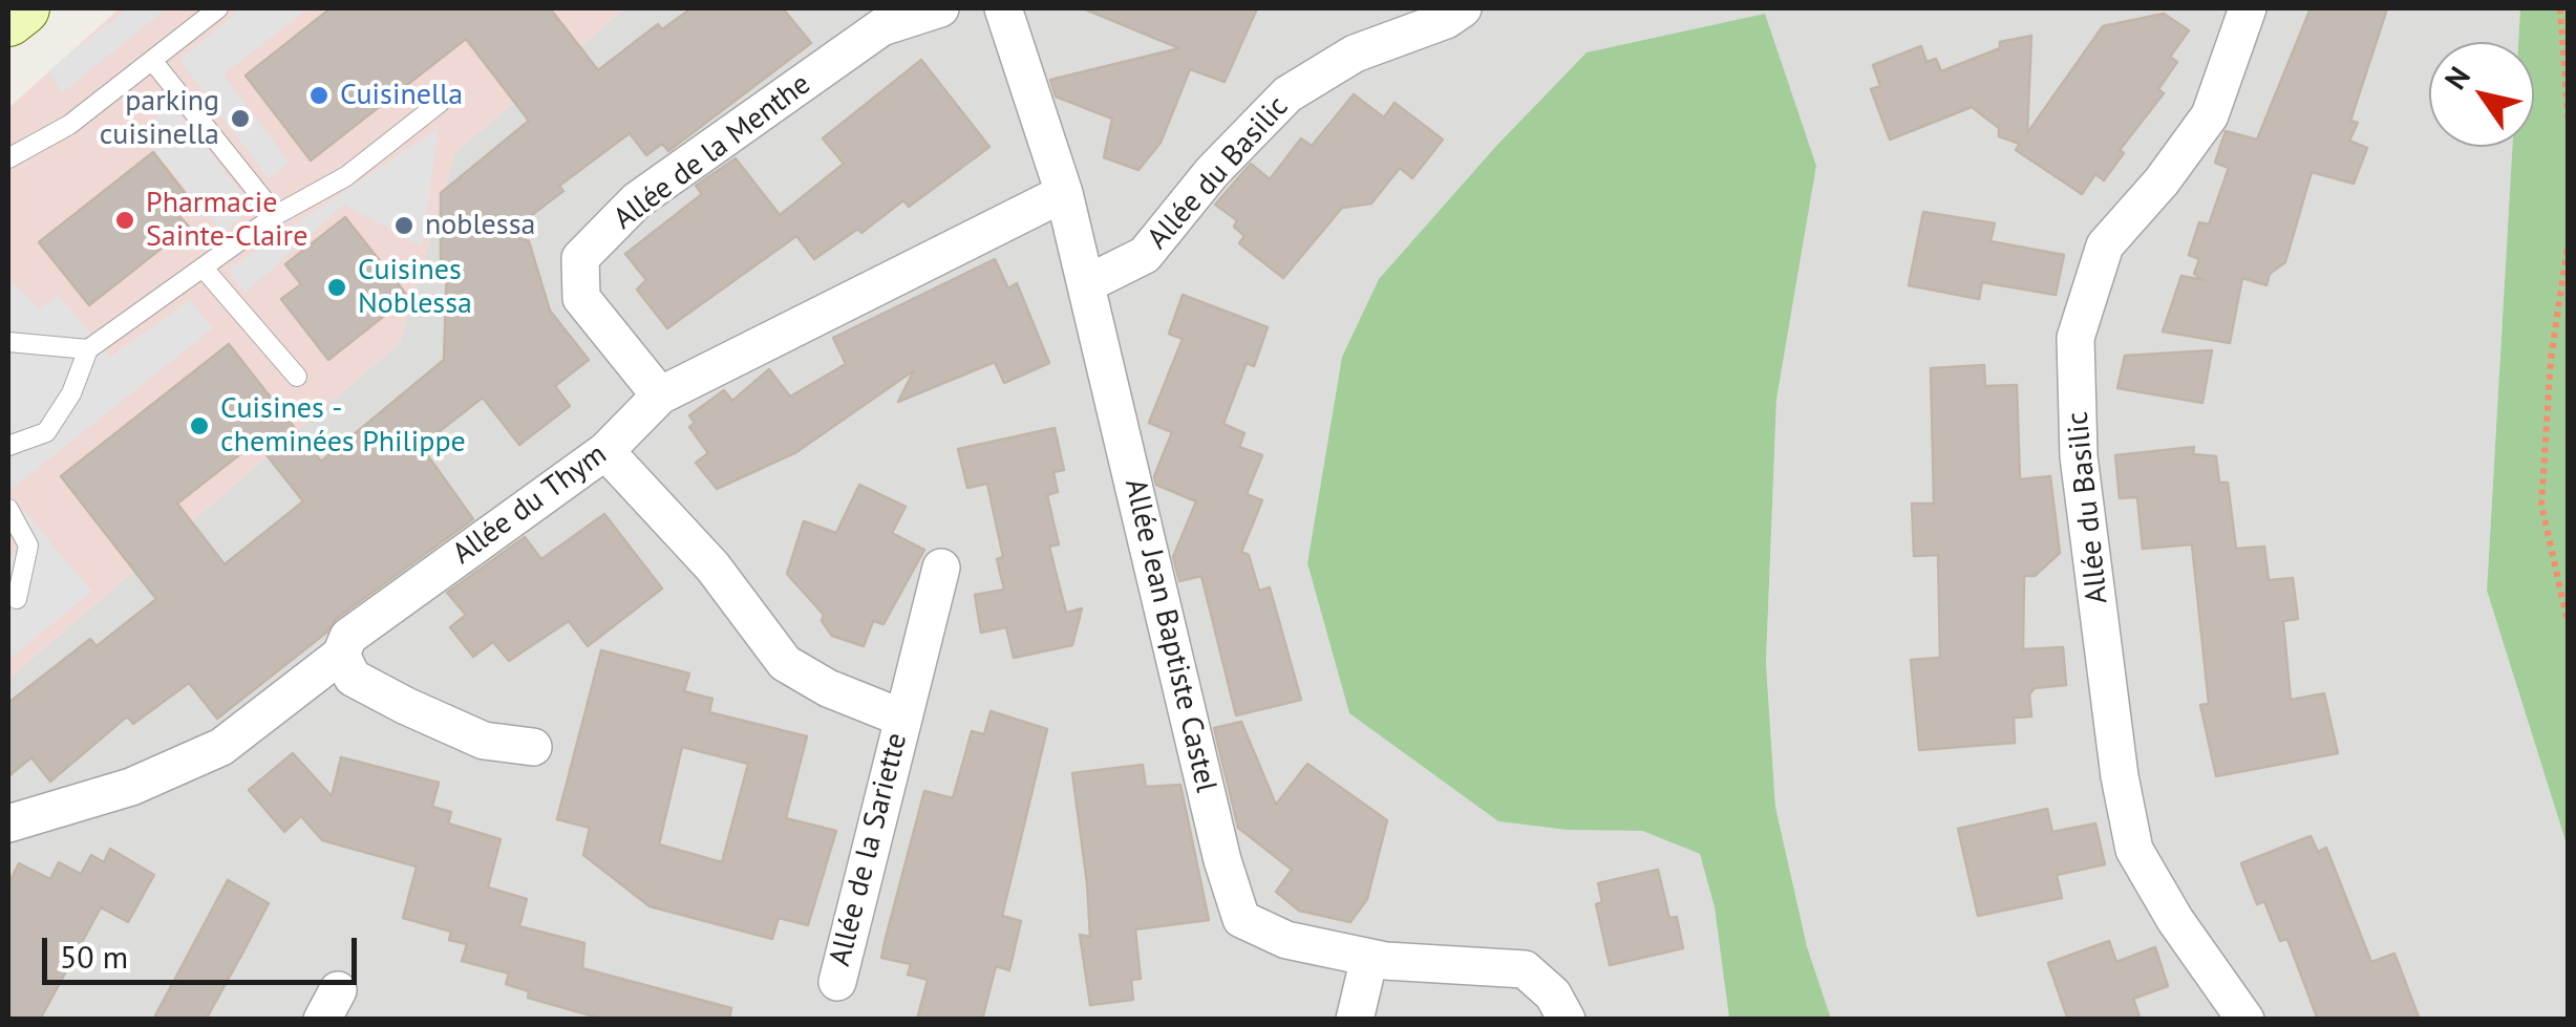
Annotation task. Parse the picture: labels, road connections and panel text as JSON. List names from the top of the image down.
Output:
{
  "streets": {
    "street": [
      "Allée de la Menthe",
      "Allée du Basilic",
      "Allée du Thym",
      "Allée Jean Baptiste Castel",
      "Allée de la Sariette"
    ]
  },
  "crossings": [
    ["Allée de la Menthe", "Allée du Thym"],
    ["Allée du Basilic", "Allée Jean Baptiste Castel"],
    ["Allée du Thym", "Allée Jean Baptiste Castel"],
    ["Allée du Thym", "Allée de la Sariette"]
  ],
  "places": [
    "Cuisinella",
    "parking cuisinella",
    "Pharmacie Sainte-Claire",
    "noblessa",
    "Cuisines Noblessa",
    "Cuisines - cheminées Philippe"
  ],
  "scale_bar": "50 m",
  "north": "top left"
}
